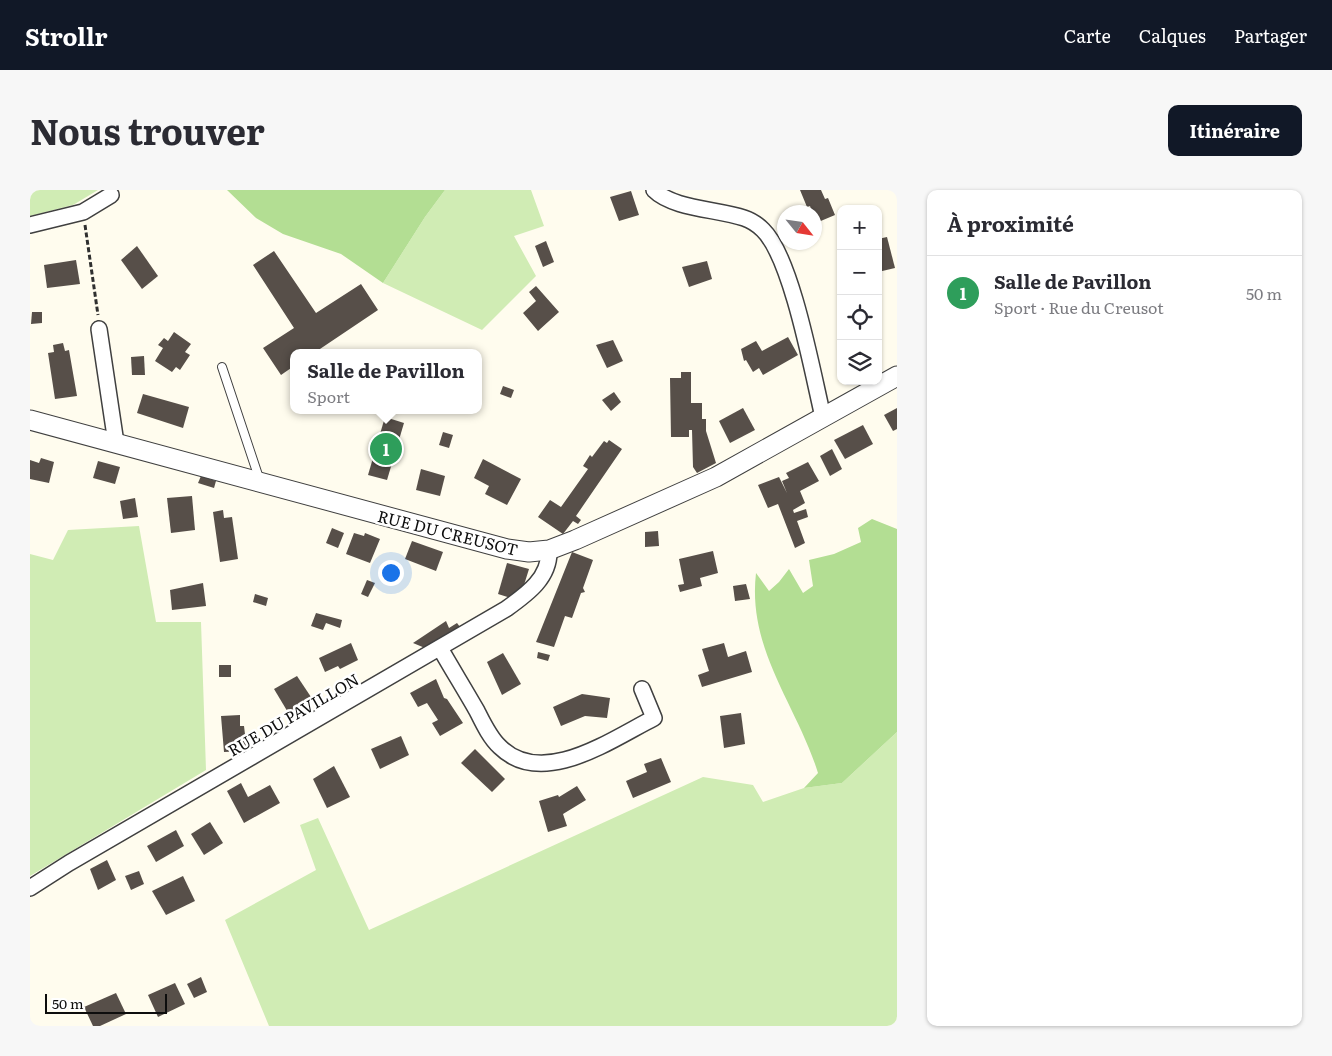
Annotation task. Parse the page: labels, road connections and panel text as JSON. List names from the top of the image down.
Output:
{
  "streets": {
    "street": ["RUE DU CREUSOT", "RUE DU PAVILLON"]
  },
  "crossings": [
    ["RUE DU CREUSOT", "RUE DU PAVILLON"]
  ],
  "scale_bar": "50 m",
  "north": "bottom right",
  "page": {
    "header": "Strollr",
    "nav": ["Carte", "Calques", "Partager"],
    "title": "Nous trouver",
    "buttons": "Itinéraire",
    "heading": "À proximité",
    "map_buttons": ["+", "−"],
    "list": [
      {
        "mark": "1",
        "name": "Salle de Pavillon",
        "note": "Sport · Rue du Creusot",
        "value": "50 m"
      }
    ],
    "popup": ["Salle de Pavillon", "Sport"],
    "pins": "1",
    "scale": "50 m"
  }
}
